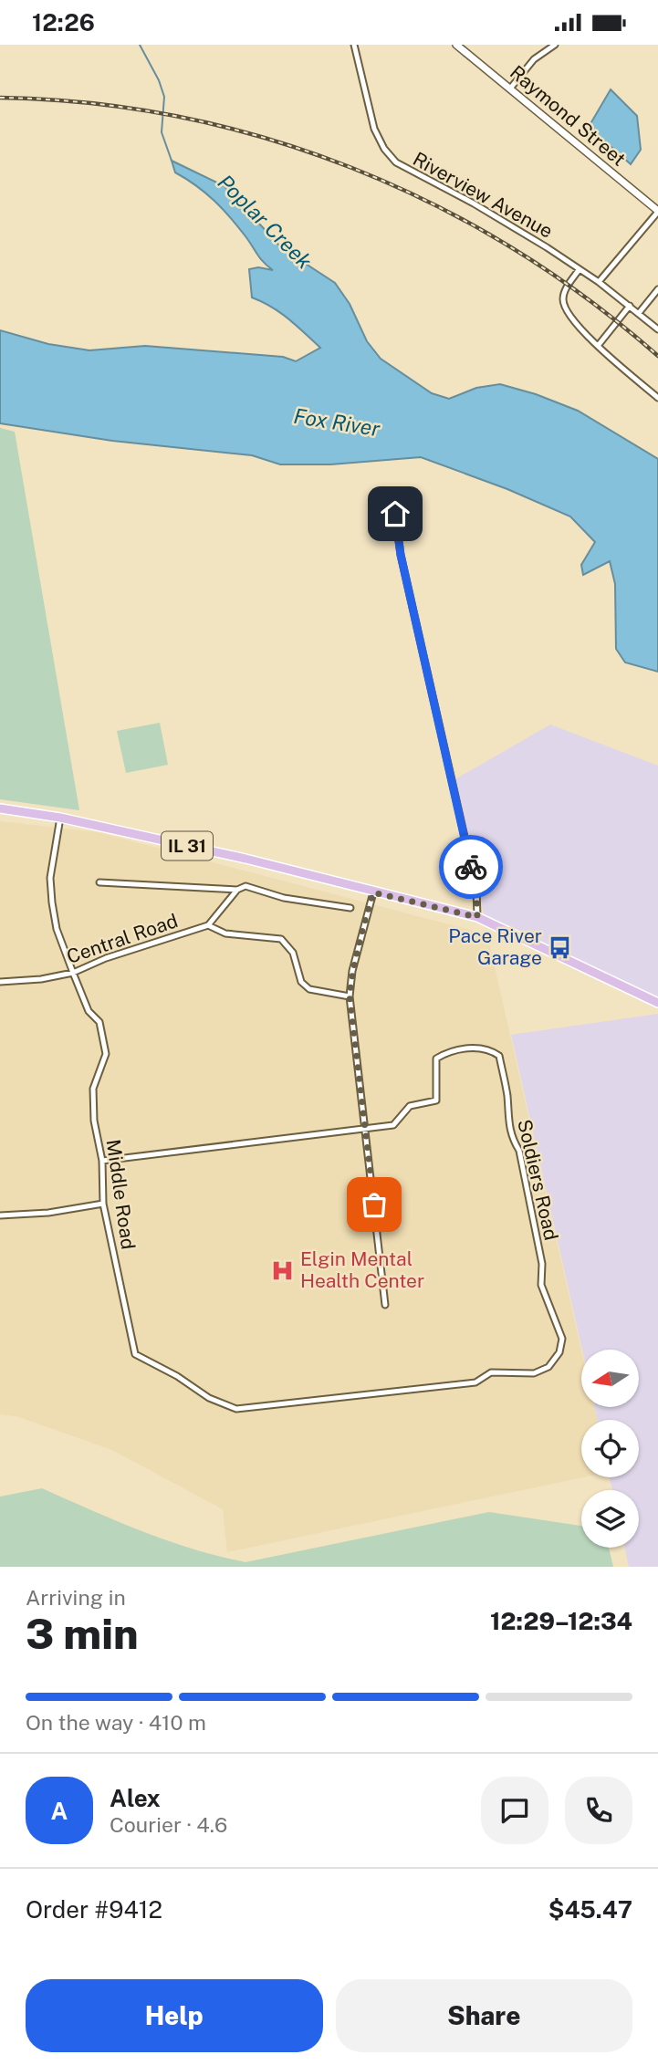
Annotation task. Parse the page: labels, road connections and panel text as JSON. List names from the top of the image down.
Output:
{
  "streets": {
    "main road": ["IL 31"],
    "street": [
      "Raymond Street",
      "Riverview Avenue",
      "Central Road",
      "Soldiers Road",
      "Middle Road"
    ]
  },
  "crossings": [
    ["IL 31", "Middle Road"],
    ["Central Road", "Middle Road"],
    ["Soldiers Road", "Middle Road"]
  ],
  "water": ["Poplar Creek", "Fox River"],
  "places": {
    "bus stop": ["Pace River Garage"],
    "hospital": ["Elgin Mental Health Center"]
  },
  "north": "left",
  "page": {
    "status": "12:26",
    "heading": ["3 min", "Arriving in", "12:29–12:34"],
    "panel": [
      "Alex",
      "Courier · 4.6",
      "Order #9412",
      "$45.47"
    ],
    "bar": "On the way · 410 m",
    "round": "A",
    "buttons": ["Help", "Share"]
  }
}
